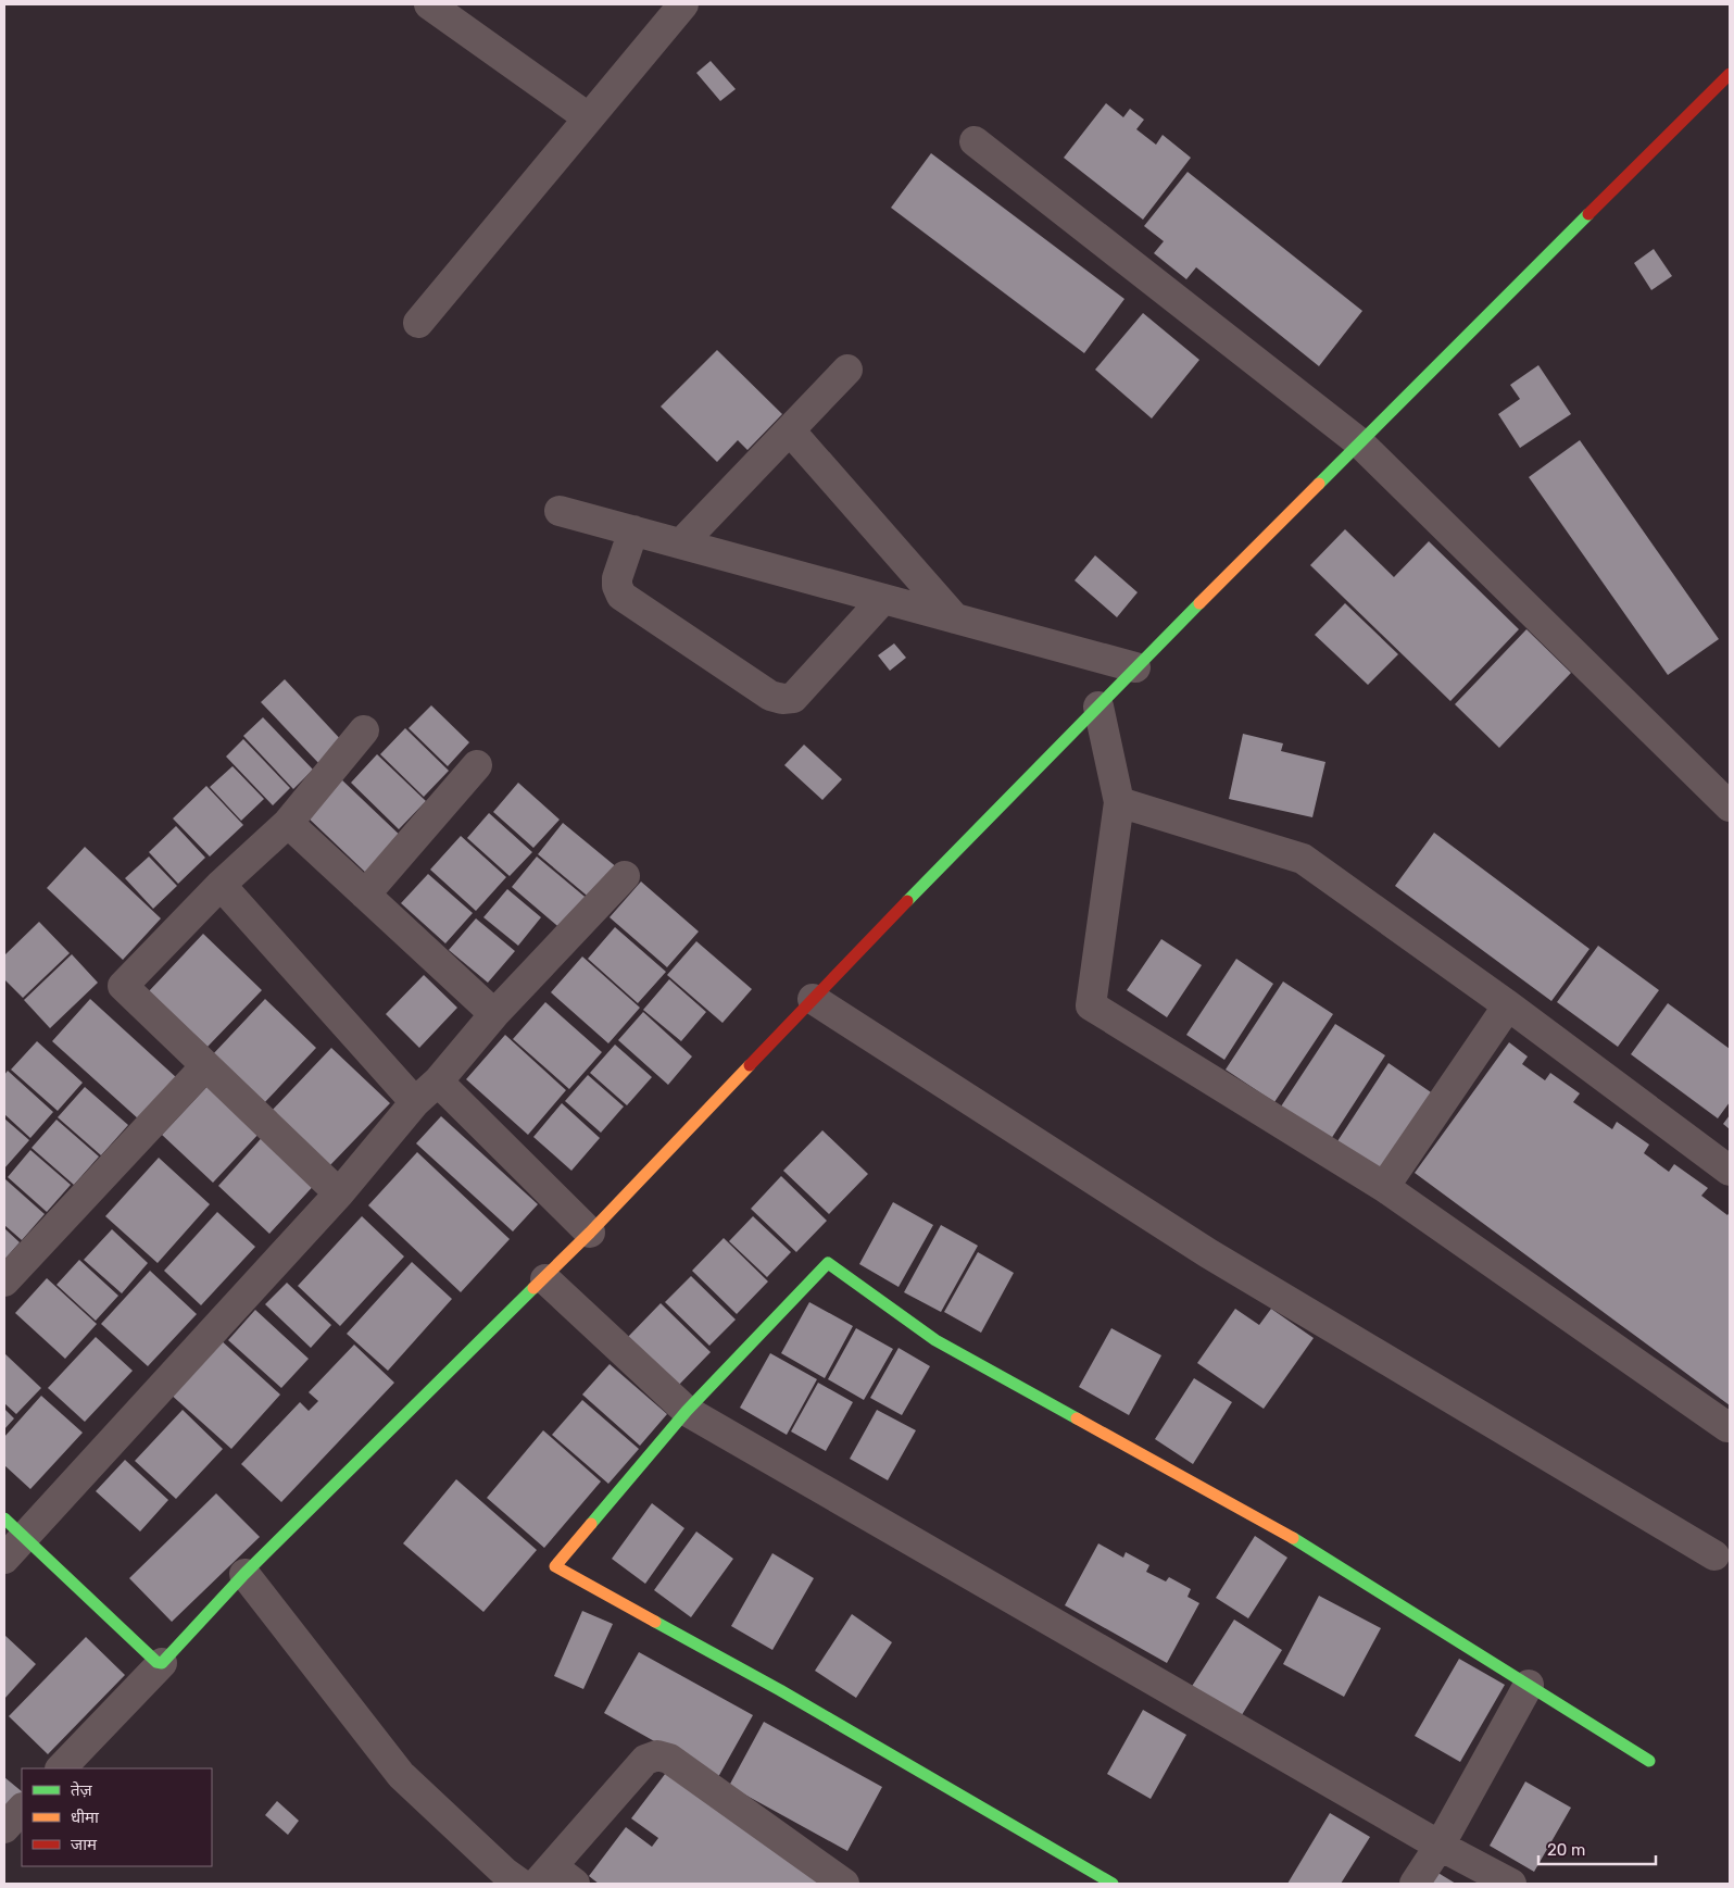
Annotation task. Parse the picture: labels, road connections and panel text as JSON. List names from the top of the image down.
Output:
{
  "legend": ["तेज़", "धीमा", "जाम"],
  "scale_bar": "20 m"
}
